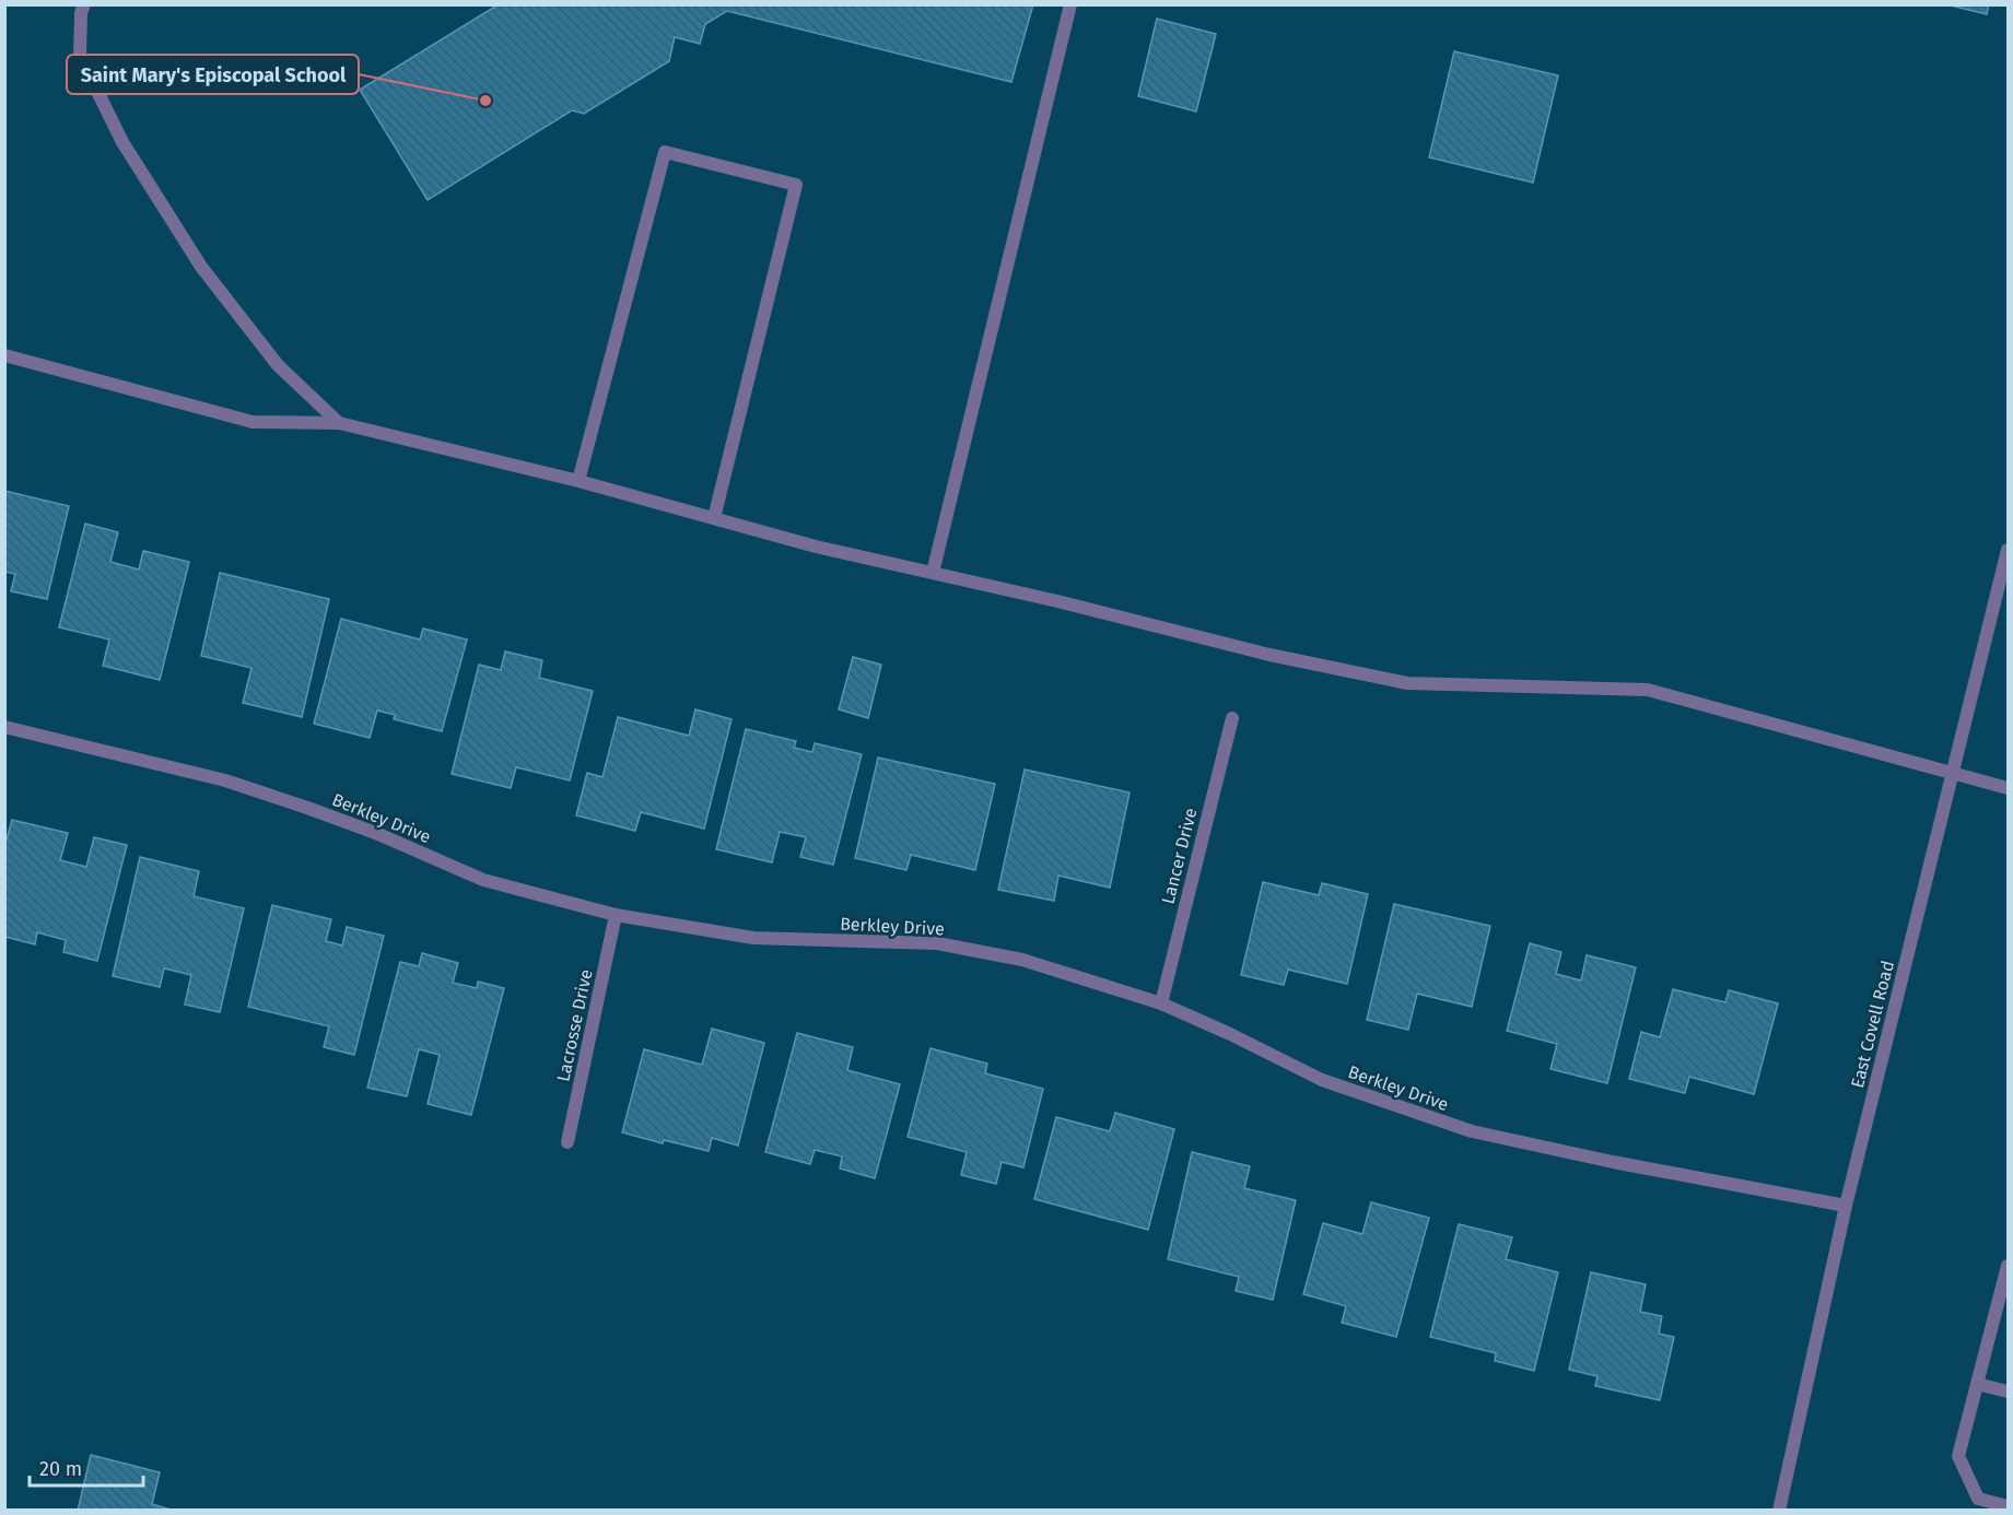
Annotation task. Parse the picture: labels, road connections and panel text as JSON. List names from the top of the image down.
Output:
{
  "streets": {
    "street": [
      "Berkley Drive",
      "Lancer Drive",
      "East Covell Road",
      "Lacrosse Drive"
    ]
  },
  "crossings": [
    ["Berkley Drive", "Lancer Drive"],
    ["Berkley Drive", "East Covell Road"],
    ["Berkley Drive", "Lacrosse Drive"]
  ],
  "places": ["Saint Mary's Episcopal School"],
  "scale_bar": "20 m"
}
